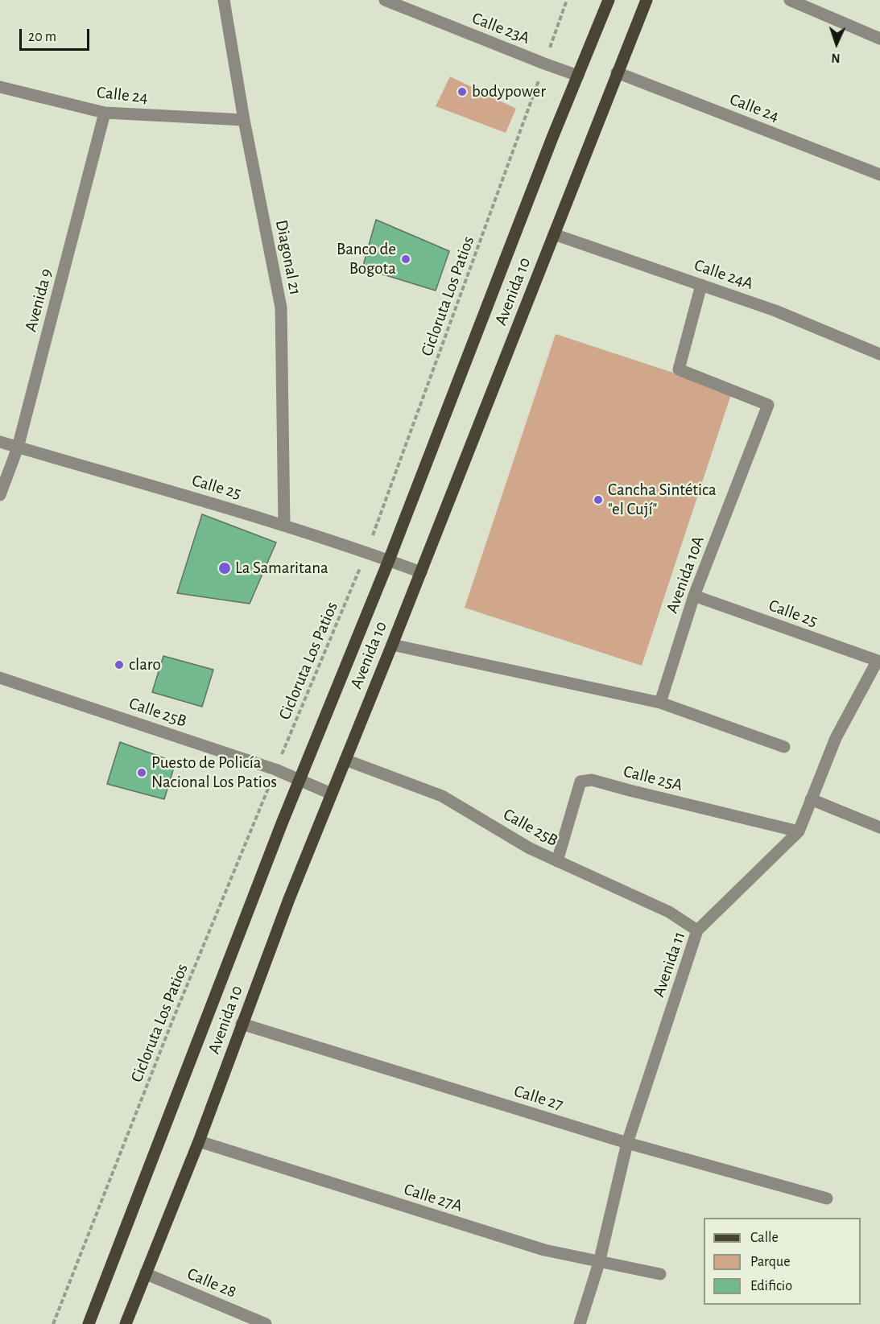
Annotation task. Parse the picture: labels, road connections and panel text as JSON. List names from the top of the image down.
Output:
{
  "streets": {
    "main road": ["Avenida 10"],
    "street": [
      "Calle 23A",
      "Calle 24",
      "Diagonal 21",
      "Calle 24A",
      "Avenida 9",
      "Calle 25",
      "Avenida 10A",
      "Calle 25B",
      "Calle 25A",
      "Avenida 11",
      "Calle 27",
      "Calle 27A",
      "Calle 28"
    ],
    "path": ["Cicloruta Los Patios"]
  },
  "crossings": [
    ["Calle 23A", "Avenida 10"],
    ["Calle 23A", "Cicloruta Los Patios"],
    ["Calle 24", "Diagonal 21"],
    ["Calle 24", "Avenida 10"],
    ["Calle 24", "Avenida 9"],
    ["Diagonal 21", "Calle 25"],
    ["Calle 24A", "Avenida 10"],
    ["Calle 24A", "Avenida 10A"],
    ["Avenida 10", "Calle 25"],
    ["Avenida 10", "Calle 25B"],
    ["Avenida 10", "Calle 27"],
    ["Avenida 10", "Calle 27A"],
    ["Avenida 10", "Calle 28"],
    ["Cicloruta Los Patios", "Calle 25"],
    ["Cicloruta Los Patios", "Calle 25B"],
    ["Avenida 9", "Calle 25"],
    ["Calle 25", "Avenida 10A"],
    ["Calle 25", "Avenida 11"],
    ["Calle 25B", "Calle 25A"],
    ["Calle 25B", "Avenida 11"],
    ["Calle 25A", "Avenida 11"],
    ["Avenida 11", "Calle 27"],
    ["Avenida 11", "Calle 27A"]
  ],
  "places": [
    "bodypower",
    "Banco de Bogota",
    "Cancha Sintética \"el Cují\"",
    "La Samaritana",
    "claro",
    "Puesto de Policía Nacional Los Patios"
  ],
  "legend": ["Calle", "Parque", "Edificio"],
  "scale_bar": "20 m",
  "north": "bottom"
}
